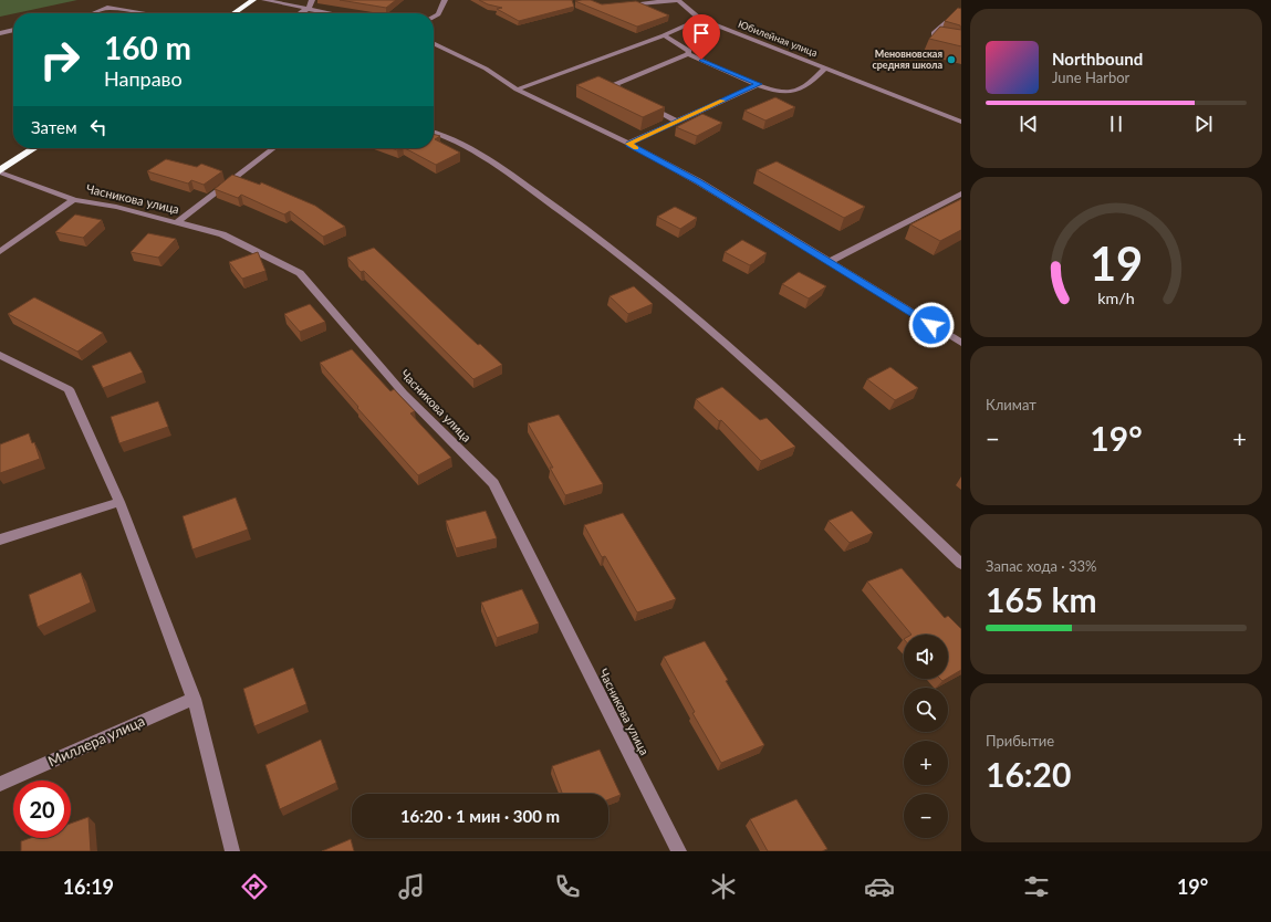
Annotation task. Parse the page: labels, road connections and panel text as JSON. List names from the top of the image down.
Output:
{
  "streets": {
    "street": ["Юбилейная улица", "Часникова улица", "Миллера улица"]
  },
  "places": ["Меновновская средняя школа"],
  "page": {
    "turn": ["160 m", "Направо"],
    "song": ["Northbound", "June Harbor"],
    "then": "Затем",
    "tile": [
      "Климат",
      ["Запас хода · 33%", "165 km"],
      ["Прибытие", "16:20"]
    ],
    "heat": ["−", "19°", "+"],
    "map_buttons": ["+", "−"],
    "limit": "20",
    "trip": "16:20 · 1 мин · 300 m",
    "tabs": ["16:19", "19°"],
    "gauge": ["19", "km/h"]
  }
}
